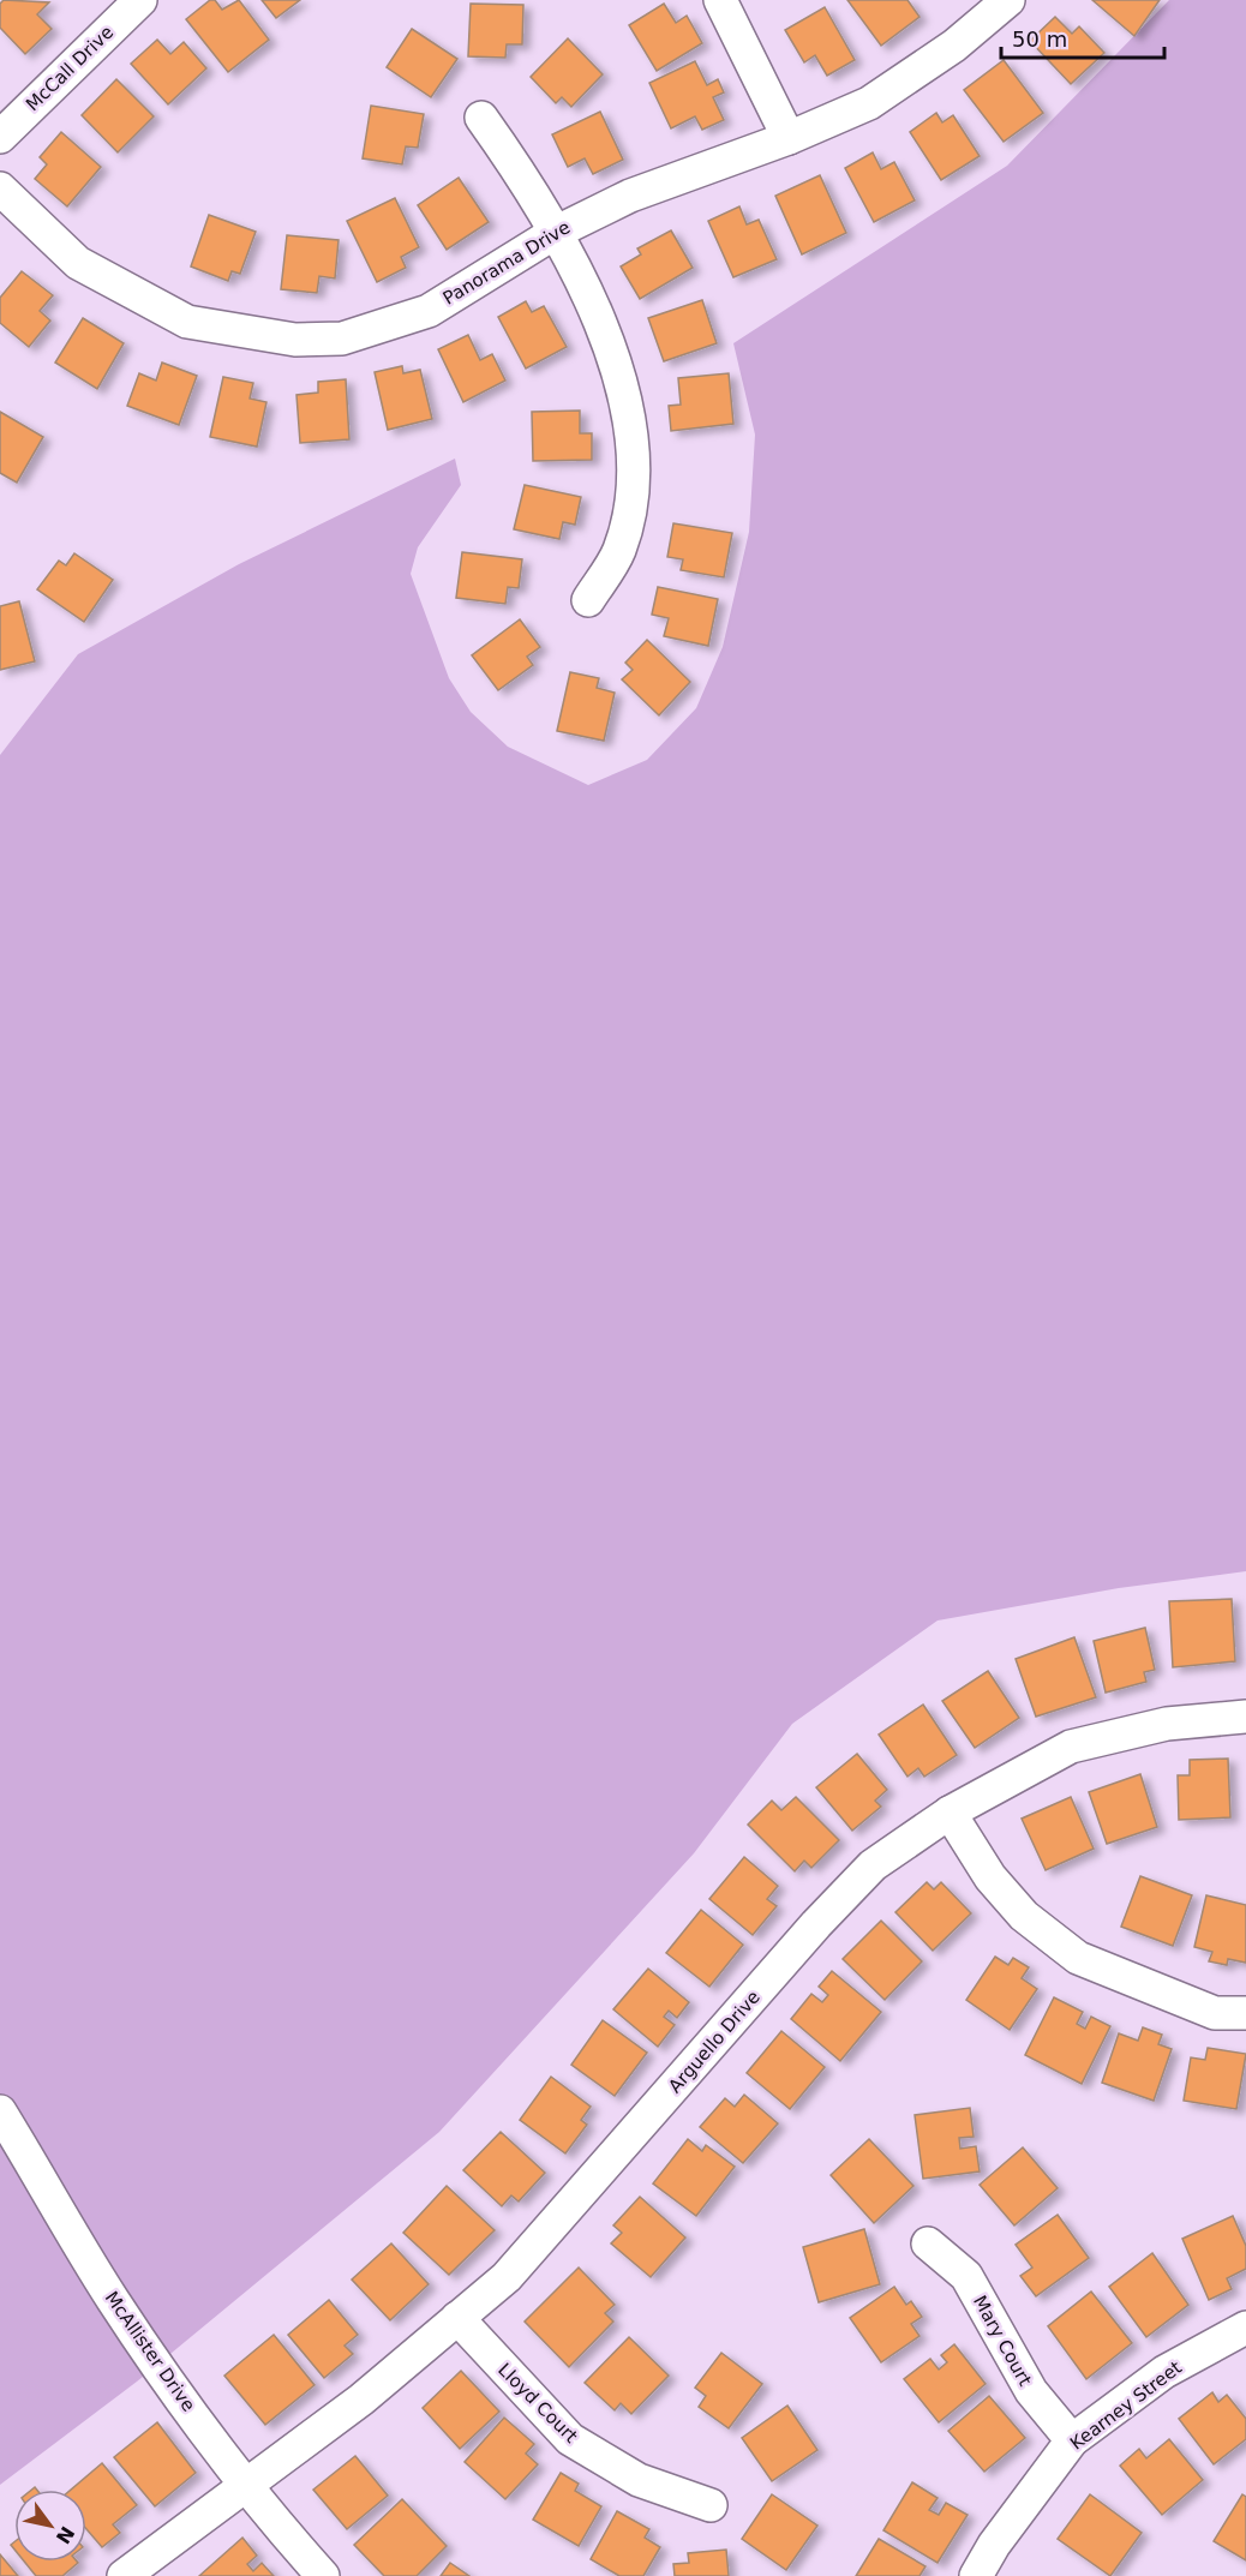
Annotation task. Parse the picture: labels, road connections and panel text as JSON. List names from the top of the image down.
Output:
{
  "streets": {
    "street": [
      "McCall Drive",
      "Panorama Drive",
      "Arguello Drive",
      "Mary Court",
      "McAllister Drive",
      "Lloyd Court",
      "Kearney Street"
    ]
  },
  "crossings": [
    ["Arguello Drive", "McAllister Drive"],
    ["Arguello Drive", "Lloyd Court"],
    ["Mary Court", "Kearney Street"]
  ],
  "scale_bar": "50 m",
  "north": "bottom right"
}
